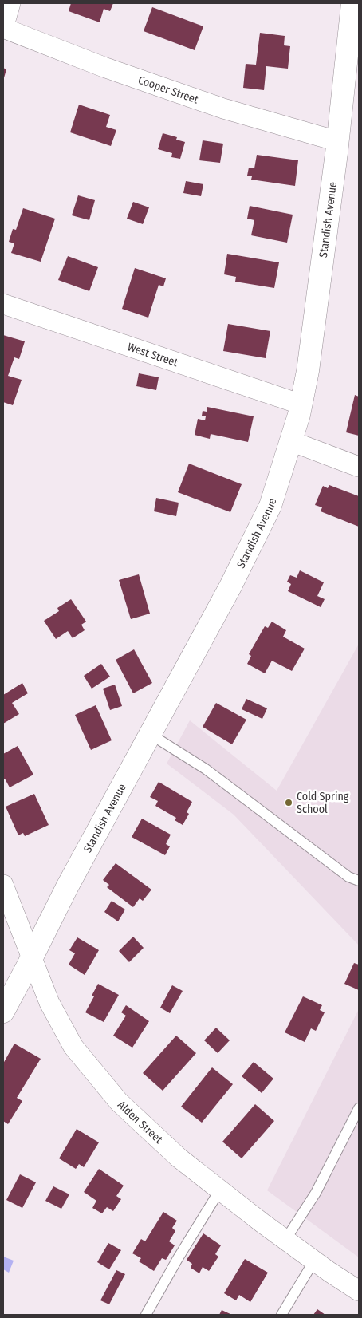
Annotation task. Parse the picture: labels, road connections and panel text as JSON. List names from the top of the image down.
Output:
{
  "streets": {
    "street": [
      "Cooper Street",
      "Standish Avenue",
      "West Street",
      "Alden Street"
    ]
  },
  "crossings": [
    ["Cooper Street", "Standish Avenue"],
    ["Standish Avenue", "West Street"],
    ["Standish Avenue", "Alden Street"]
  ],
  "places": ["Cold Spring School"]
}
